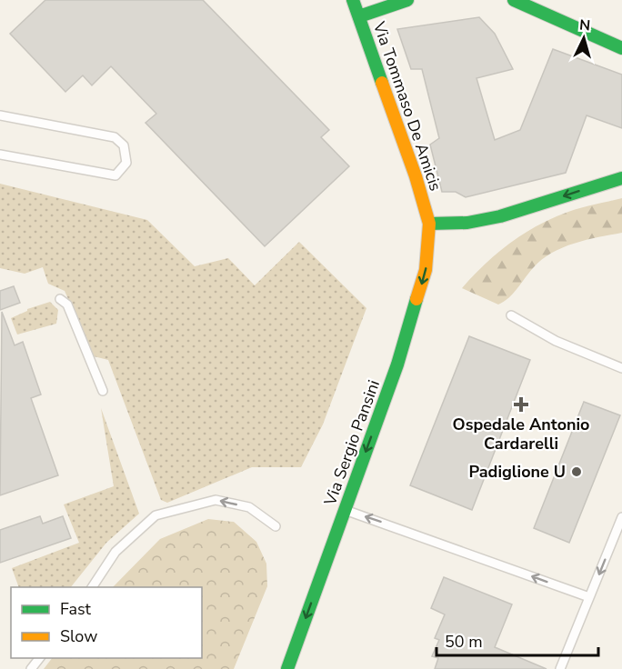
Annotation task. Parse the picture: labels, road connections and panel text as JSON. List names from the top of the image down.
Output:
{
  "streets": {
    "main road": ["Via Tommaso De Amicis", "Via Sergio Pansini"]
  },
  "crossings": [
    ["Via Tommaso De Amicis", "Via Sergio Pansini"]
  ],
  "one_way": ["Via Sergio Pansini"],
  "places": {
    "health": ["Ospedale Antonio Cardarelli"],
    "other": ["Padiglione U"]
  },
  "legend": ["Fast", "Slow"],
  "scale_bar": "50 m",
  "north": "top"
}
